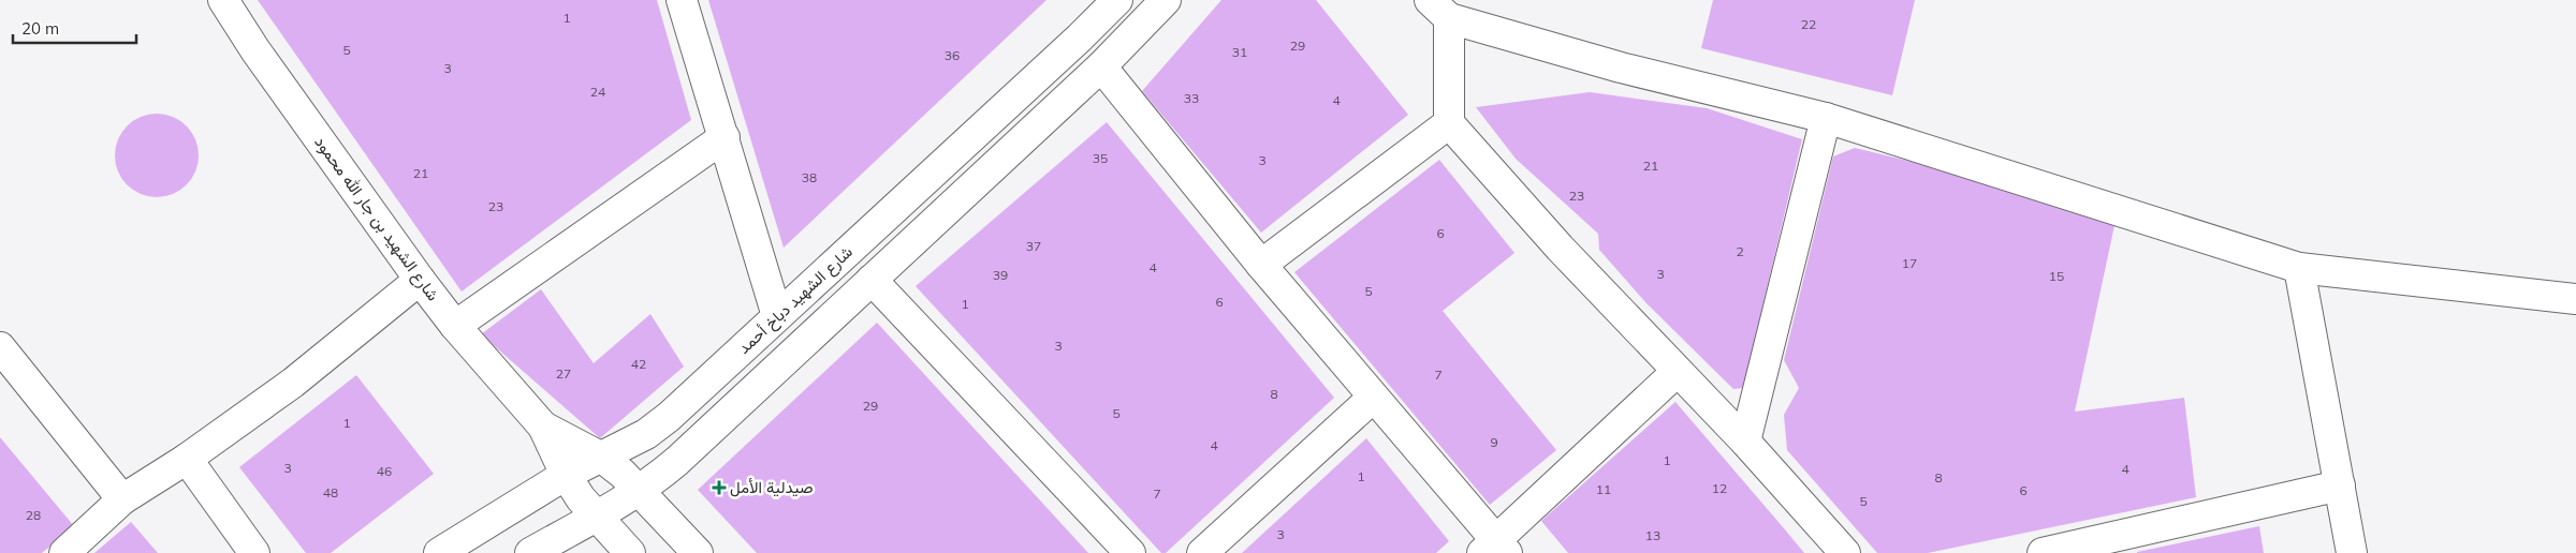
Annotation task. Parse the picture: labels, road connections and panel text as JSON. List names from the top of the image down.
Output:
{
  "streets": {
    "street": ["شارع الشهيد بن جار الله محمود", "شارع الشهيد دباخ أحمد"]
  },
  "crossings": [
    ["شارع الشهيد بن جار الله محمود", "شارع الشهيد دباخ أحمد"]
  ],
  "places": {
    "health": ["صيدلية الأمل"]
  },
  "house_numbers": [
    "1",
    "22",
    "29",
    "5",
    "31",
    "36",
    "3",
    "24",
    "33",
    "4",
    "35",
    "3",
    "21",
    "21",
    "38",
    "23",
    "23",
    "6",
    "37",
    "2",
    "17",
    "4",
    "3",
    "39",
    "15",
    "5",
    "6",
    "1",
    "3",
    "42",
    "27",
    "7",
    "8",
    "29",
    "5",
    "1",
    "9",
    "4",
    "1",
    "3",
    "4",
    "46",
    "1",
    "8",
    "12",
    "11",
    "6",
    "48",
    "7",
    "5",
    "28",
    "3",
    "13"
  ],
  "scale_bar": "20 m"
}
